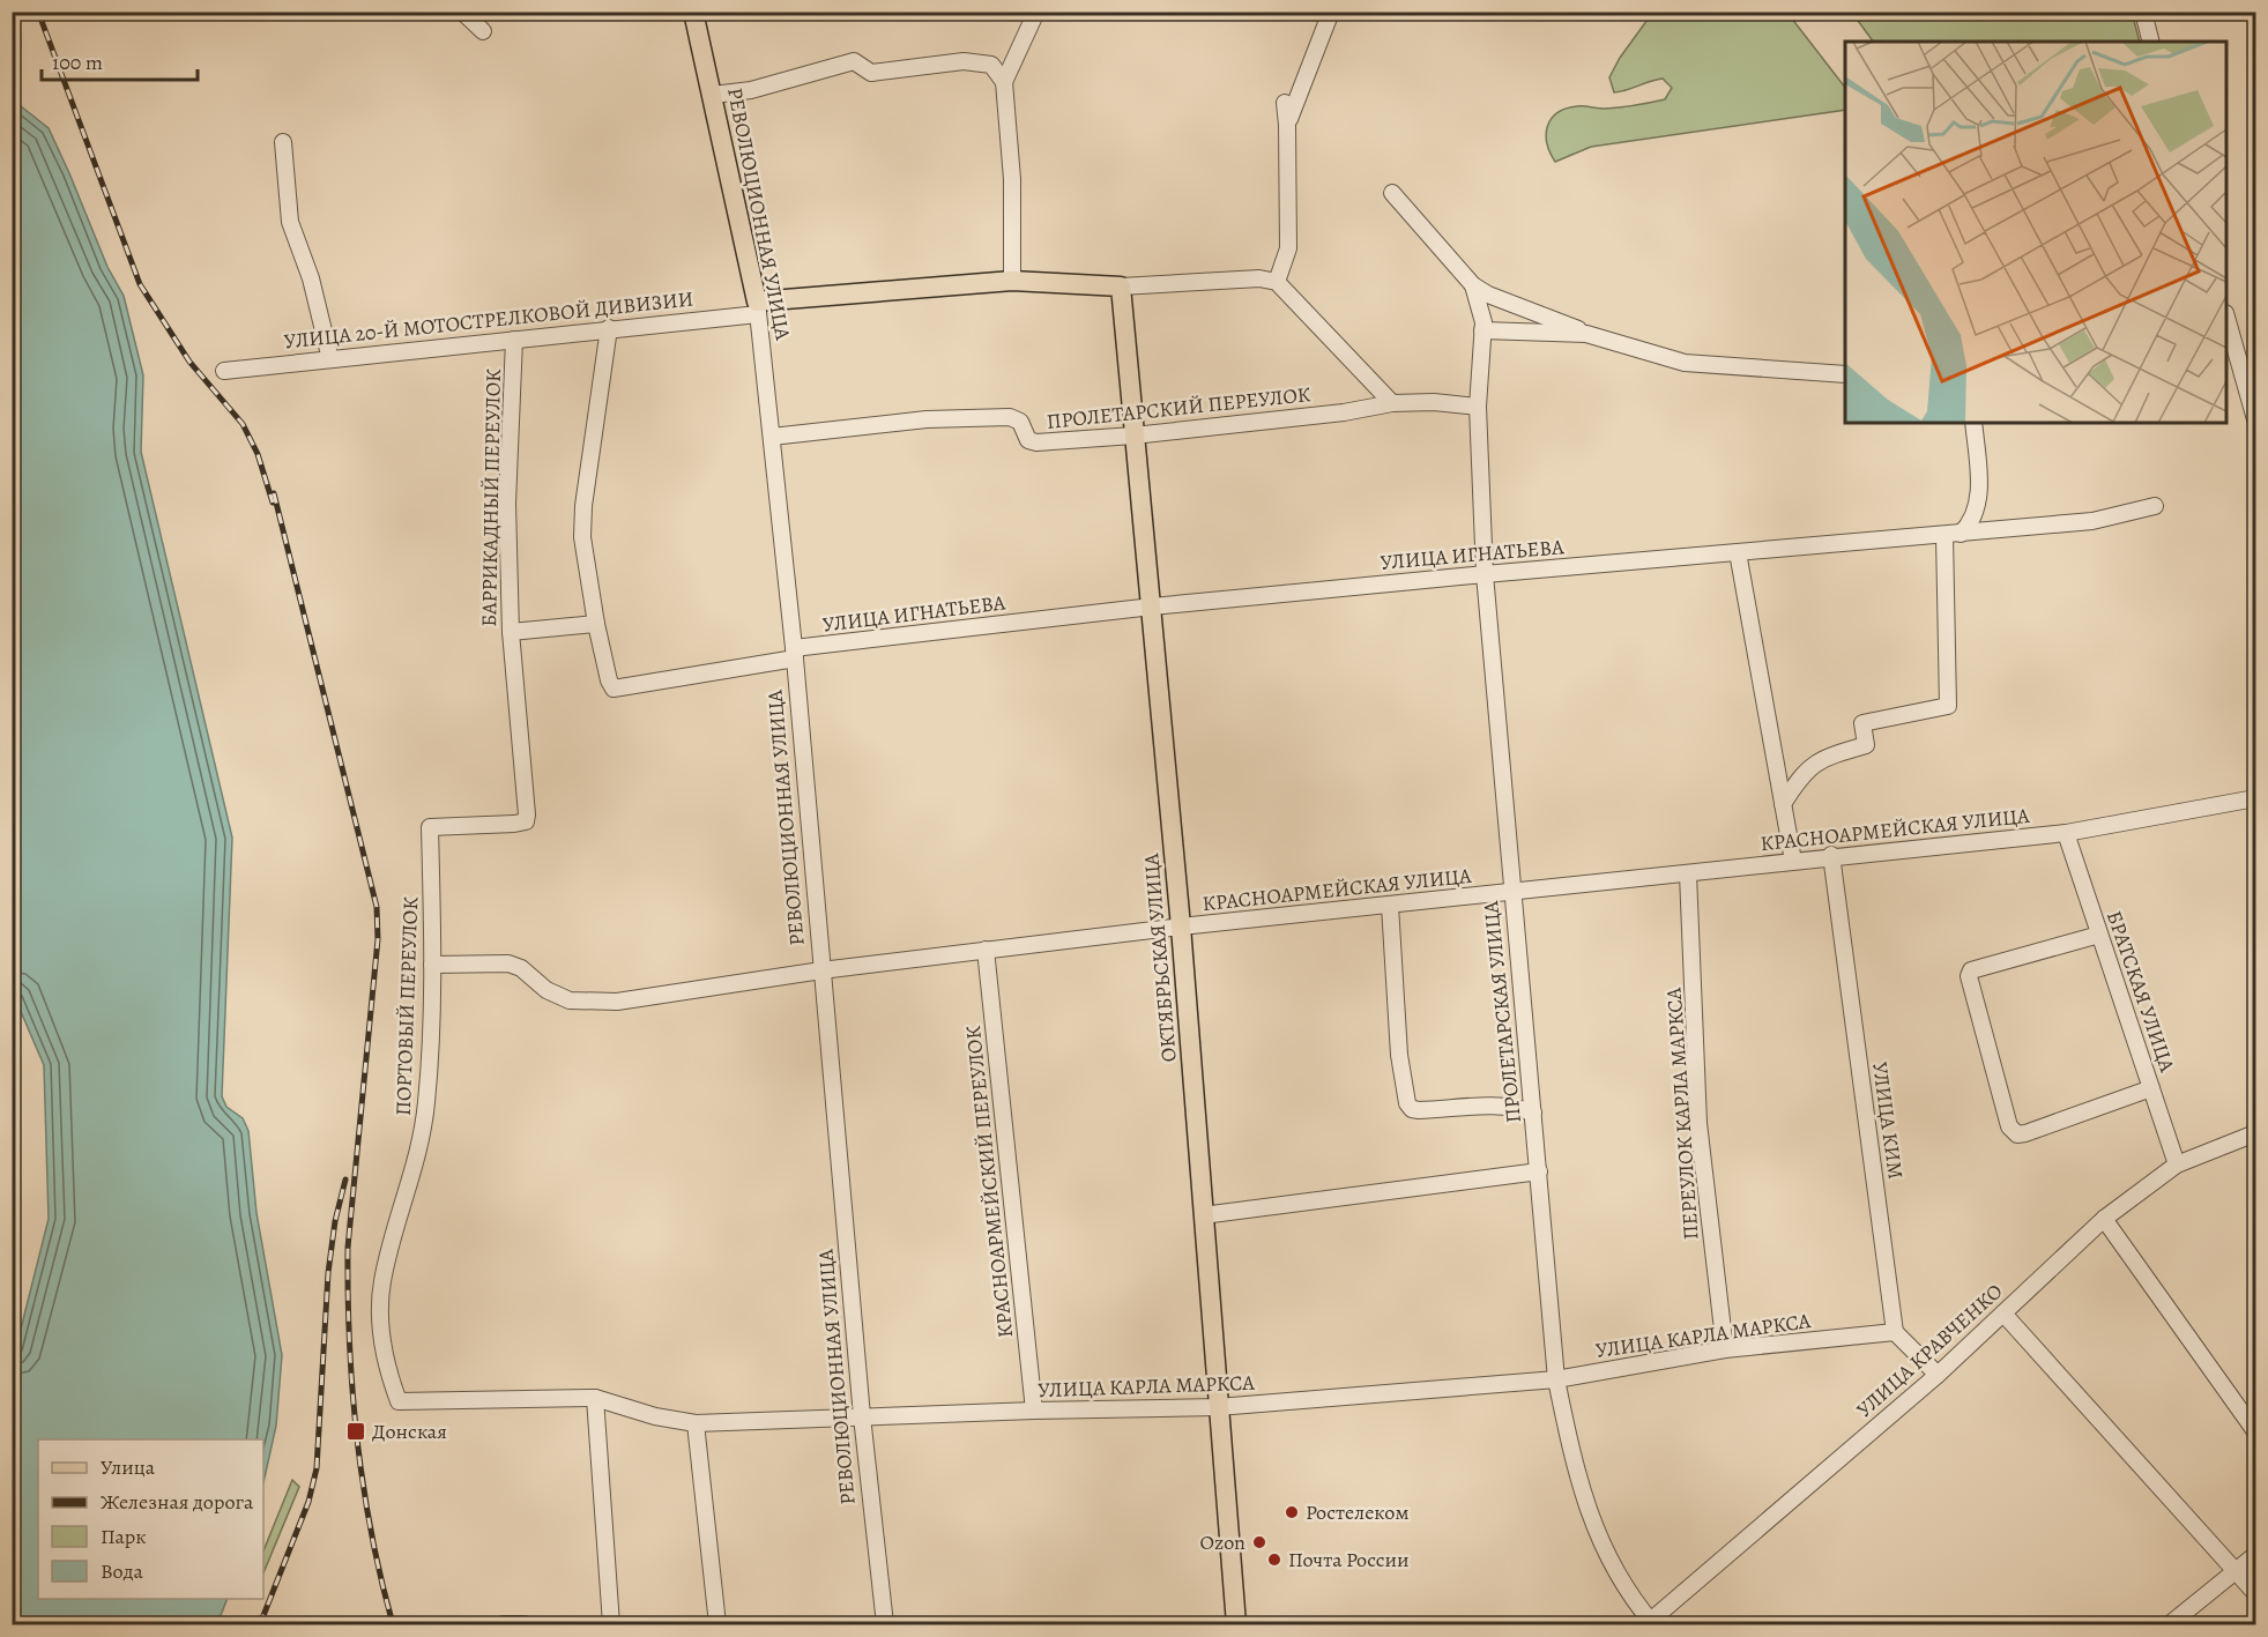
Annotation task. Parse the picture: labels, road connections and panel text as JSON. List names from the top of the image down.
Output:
{
  "streets": {
    "main road": ["РЕВОЛЮЦИОННАЯ УЛИЦА", "УЛИЦА 20-Й МОТОСТРЕЛКОВОЙ ДИВИЗИИ", "ОКТЯБРЬСКАЯ УЛИЦА"],
    "street": [
      "ПРОЛЕТАРСКИЙ ПЕРЕУЛОК",
      "БАРРИКАДНЫЙ ПЕРЕУЛОК",
      "УЛИЦА ИГНАТЬЕВА",
      "КРАСНОАРМЕЙСКАЯ УЛИЦА",
      "БРАТСКАЯ УЛИЦА",
      "ПОРТОВЫЙ ПЕРЕУЛОК",
      "ПРОЛЕТАРСКАЯ УЛИЦА",
      "ПЕРЕУЛОК КАРЛА МАРКСА",
      "УЛИЦА КИМ",
      "КРАСНОАРМЕЙСКИЙ ПЕРЕУЛОК",
      "УЛИЦА КАРЛА МАРКСА",
      "УЛИЦА КРАВЧЕНКО"
    ]
  },
  "crossings": [
    ["РЕВОЛЮЦИОННАЯ УЛИЦА", "УЛИЦА 20-Й МОТОСТРЕЛКОВОЙ ДИВИЗИИ"],
    ["РЕВОЛЮЦИОННАЯ УЛИЦА", "ПРОЛЕТАРСКИЙ ПЕРЕУЛОК"],
    ["РЕВОЛЮЦИОННАЯ УЛИЦА", "УЛИЦА ИГНАТЬЕВА"],
    ["РЕВОЛЮЦИОННАЯ УЛИЦА", "КРАСНОАРМЕЙСКАЯ УЛИЦА"],
    ["РЕВОЛЮЦИОННАЯ УЛИЦА", "УЛИЦА КАРЛА МАРКСА"],
    ["УЛИЦА 20-Й МОТОСТРЕЛКОВОЙ ДИВИЗИИ", "БАРРИКАДНЫЙ ПЕРЕУЛОК"],
    ["УЛИЦА 20-Й МОТОСТРЕЛКОВОЙ ДИВИЗИИ", "ОКТЯБРЬСКАЯ УЛИЦА"],
    ["ПРОЛЕТАРСКИЙ ПЕРЕУЛОК", "ОКТЯБРЬСКАЯ УЛИЦА"],
    ["ПРОЛЕТАРСКИЙ ПЕРЕУЛОК", "ПРОЛЕТАРСКАЯ УЛИЦА"],
    ["БАРРИКАДНЫЙ ПЕРЕУЛОК", "ПОРТОВЫЙ ПЕРЕУЛОК"],
    ["УЛИЦА ИГНАТЬЕВА", "ОКТЯБРЬСКАЯ УЛИЦА"],
    ["УЛИЦА ИГНАТЬЕВА", "ПРОЛЕТАРСКАЯ УЛИЦА"],
    ["КРАСНОАРМЕЙСКАЯ УЛИЦА", "ОКТЯБРЬСКАЯ УЛИЦА"],
    ["КРАСНОАРМЕЙСКАЯ УЛИЦА", "БРАТСКАЯ УЛИЦА"],
    ["КРАСНОАРМЕЙСКАЯ УЛИЦА", "ПОРТОВЫЙ ПЕРЕУЛОК"],
    ["КРАСНОАРМЕЙСКАЯ УЛИЦА", "ПРОЛЕТАРСКАЯ УЛИЦА"],
    ["КРАСНОАРМЕЙСКАЯ УЛИЦА", "ПЕРЕУЛОК КАРЛА МАРКСА"],
    ["КРАСНОАРМЕЙСКАЯ УЛИЦА", "УЛИЦА КИМ"],
    ["КРАСНОАРМЕЙСКАЯ УЛИЦА", "КРАСНОАРМЕЙСКИЙ ПЕРЕУЛОК"],
    ["ОКТЯБРЬСКАЯ УЛИЦА", "УЛИЦА КАРЛА МАРКСА"],
    ["БРАТСКАЯ УЛИЦА", "УЛИЦА КРАВЧЕНКО"],
    ["ПОРТОВЫЙ ПЕРЕУЛОК", "УЛИЦА КАРЛА МАРКСА"],
    ["ПРОЛЕТАРСКАЯ УЛИЦА", "УЛИЦА КАРЛА МАРКСА"],
    ["ПРОЛЕТАРСКАЯ УЛИЦА", "УЛИЦА КРАВЧЕНКО"],
    ["ПЕРЕУЛОК КАРЛА МАРКСА", "УЛИЦА КАРЛА МАРКСА"],
    ["УЛИЦА КИМ", "УЛИЦА КАРЛА МАРКСА"],
    ["КРАСНОАРМЕЙСКИЙ ПЕРЕУЛОК", "УЛИЦА КАРЛА МАРКСА"]
  ],
  "places": {
    "transit": ["Донская"],
    "other": ["Ростелеком", "Ozon", "Почта России"]
  },
  "legend": [
    "Улица",
    "Железная дорога",
    "Парк",
    "Вода"
  ],
  "scale_bar": "100 m"
}
